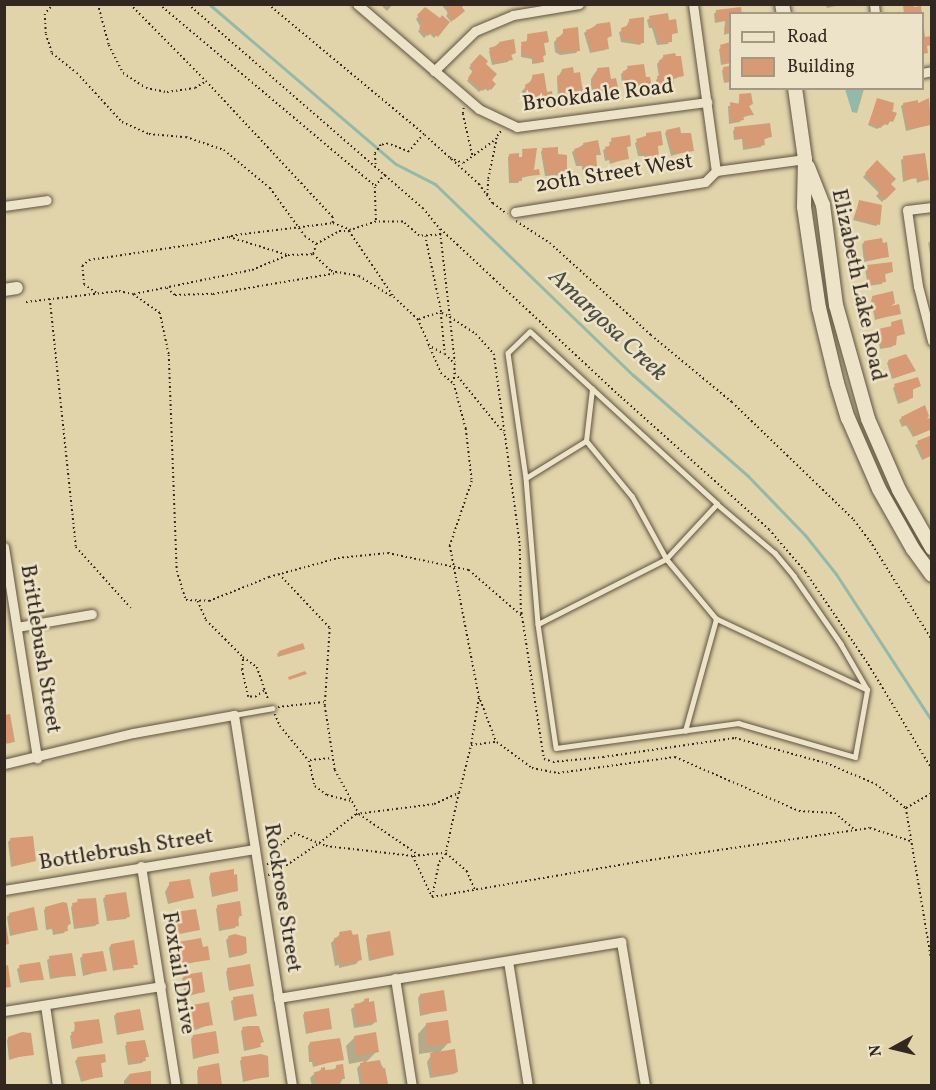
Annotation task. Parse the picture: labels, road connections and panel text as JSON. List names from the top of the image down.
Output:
{
  "streets": {
    "main road": ["Elizabeth Lake Road"],
    "street": [
      "Brookdale Road",
      "20th Street West",
      "Brittlebush Street",
      "Bottlebrush Street",
      "Rockrose Street",
      "Foxtail Drive"
    ]
  },
  "crossings": [
    ["20th Street West", "Elizabeth Lake Road"],
    ["Bottlebrush Street", "Rockrose Street"],
    ["Bottlebrush Street", "Foxtail Drive"]
  ],
  "water": ["Amargosa Creek"],
  "legend": ["Road", "Building"],
  "north": "left"
}
